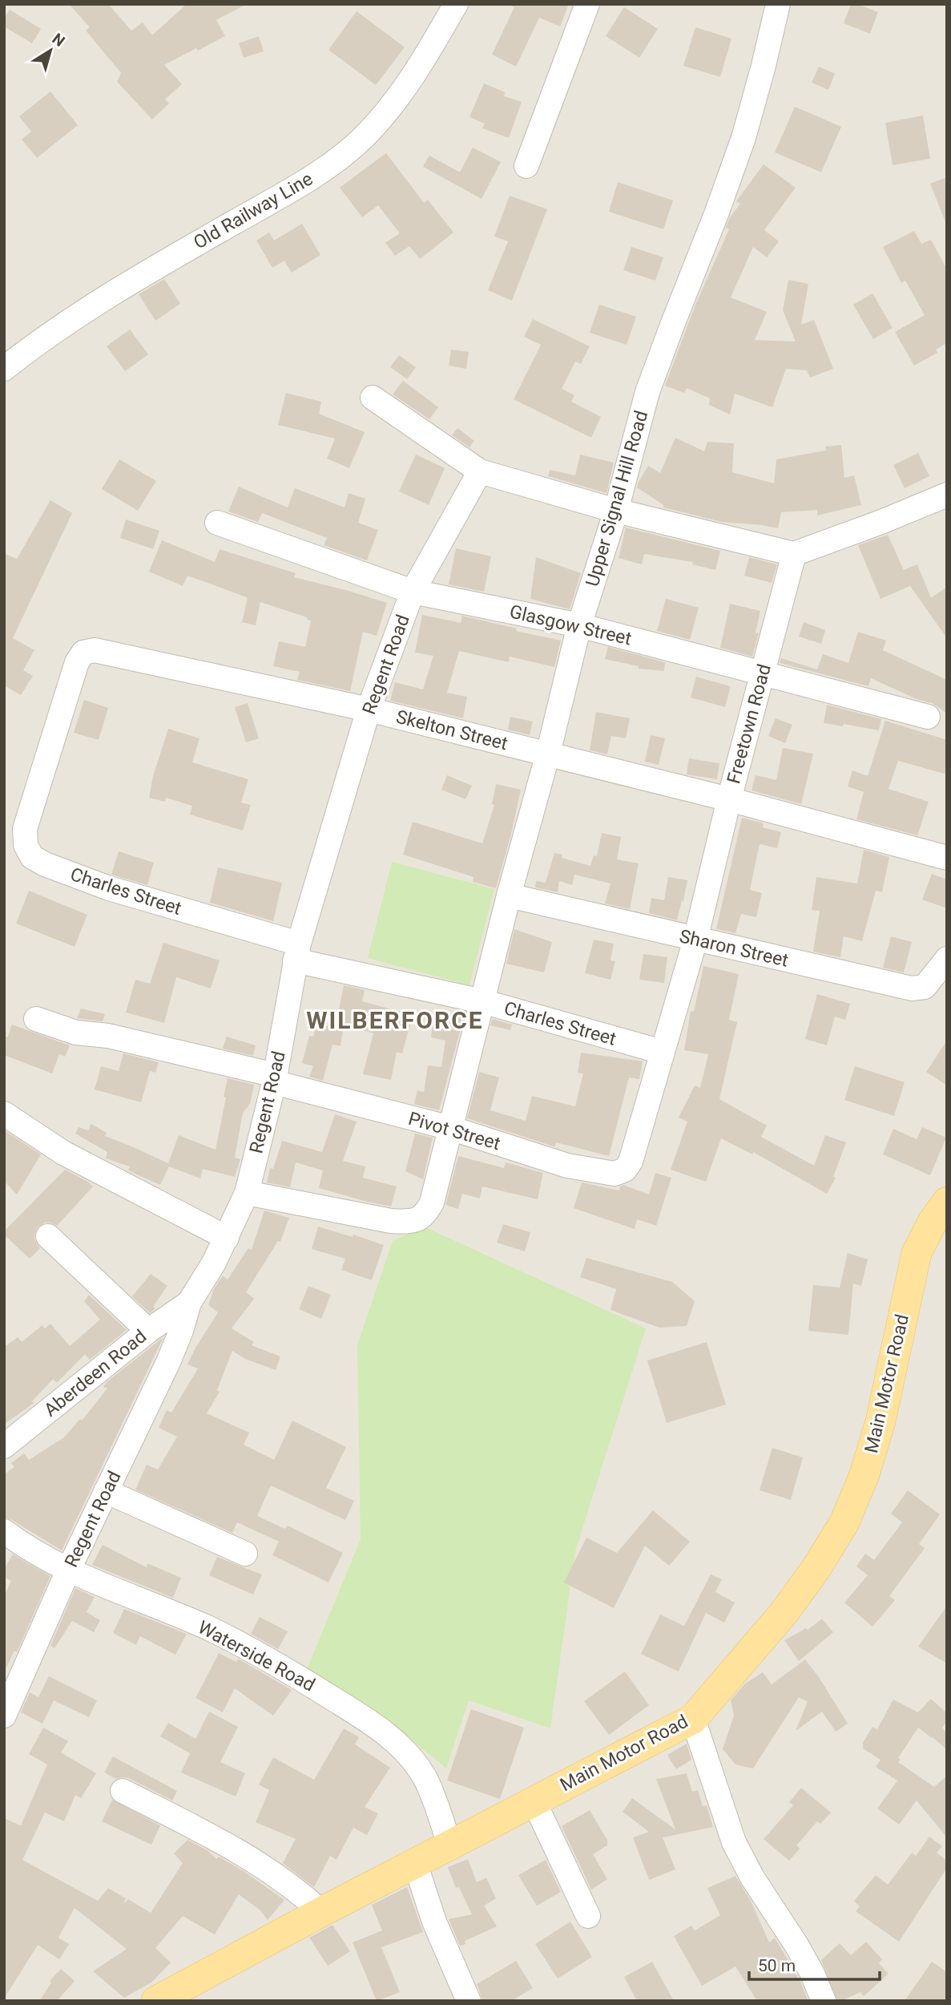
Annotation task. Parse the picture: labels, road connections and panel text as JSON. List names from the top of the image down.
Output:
{
  "streets": {
    "main road": ["Main Motor Road"],
    "street": [
      "Old Railway Line",
      "Upper Signal Hill Road",
      "Glasgow Street",
      "Regent Road",
      "Freetown Road",
      "Skelton Street",
      "Charles Street",
      "Sharon Street",
      "Pivot Street",
      "Aberdeen Road",
      "Waterside Road"
    ]
  },
  "crossings": [
    ["Upper Signal Hill Road", "Glasgow Street"],
    ["Upper Signal Hill Road", "Regent Road"],
    ["Upper Signal Hill Road", "Skelton Street"],
    ["Upper Signal Hill Road", "Charles Street"],
    ["Upper Signal Hill Road", "Sharon Street"],
    ["Upper Signal Hill Road", "Pivot Street"],
    ["Glasgow Street", "Regent Road"],
    ["Glasgow Street", "Freetown Road"],
    ["Regent Road", "Skelton Street"],
    ["Regent Road", "Charles Street"],
    ["Regent Road", "Pivot Street"],
    ["Regent Road", "Aberdeen Road"],
    ["Regent Road", "Waterside Road"],
    ["Freetown Road", "Skelton Street"],
    ["Freetown Road", "Charles Street"],
    ["Freetown Road", "Sharon Street"],
    ["Freetown Road", "Pivot Street"],
    ["Skelton Street", "Charles Street"],
    ["Main Motor Road", "Waterside Road"]
  ],
  "districts": ["WILBERFORCE"],
  "scale_bar": "50 m",
  "north": "top right"
}
